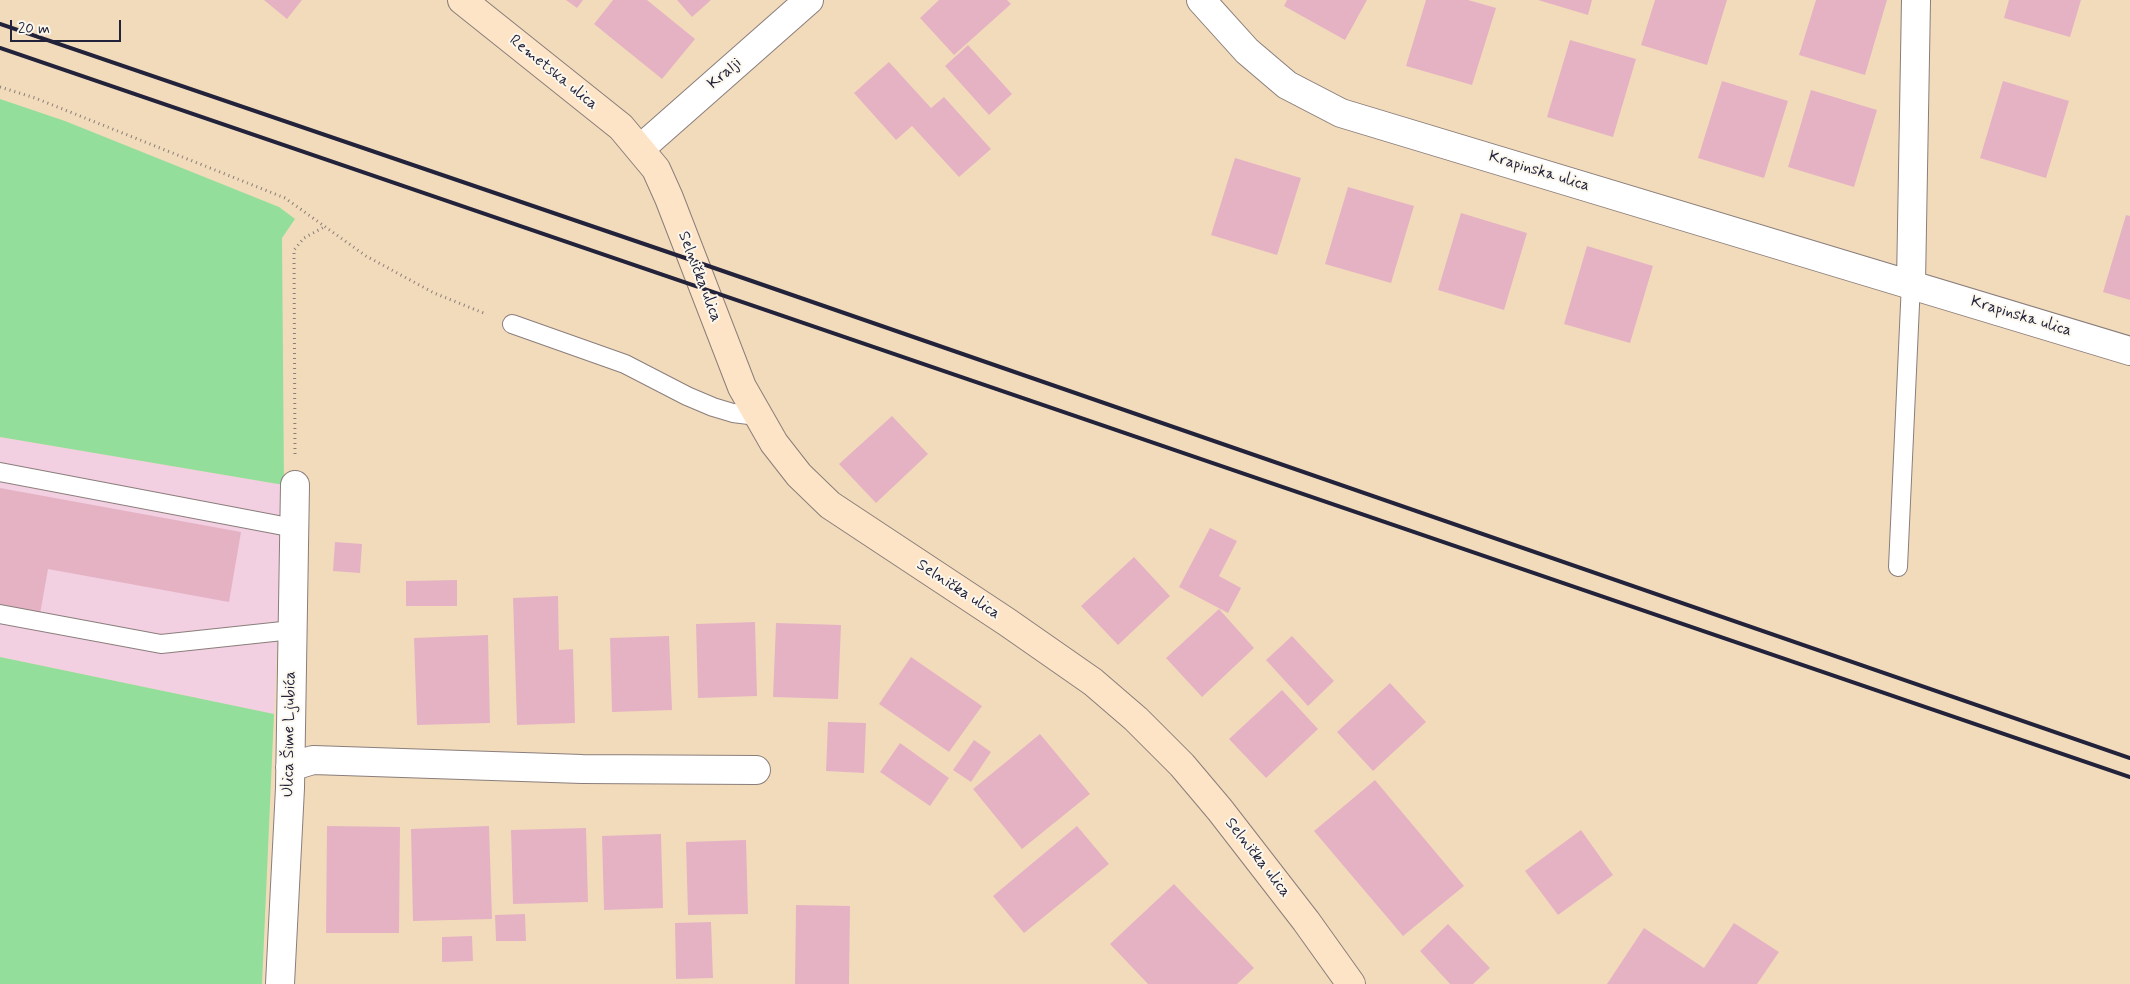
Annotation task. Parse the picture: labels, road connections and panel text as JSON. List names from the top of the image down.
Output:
{
  "streets": {
    "street": [
      "Remetska ulica",
      "Kralji",
      "Krapinska ulica",
      "Selnička ulica",
      "Ulica Šime Ljubića"
    ]
  },
  "crossings": [
    ["Remetska ulica", "Kralji"],
    ["Remetska ulica", "Selnička ulica"],
    ["Kralji", "Selnička ulica"]
  ],
  "scale_bar": "20 m"
}
